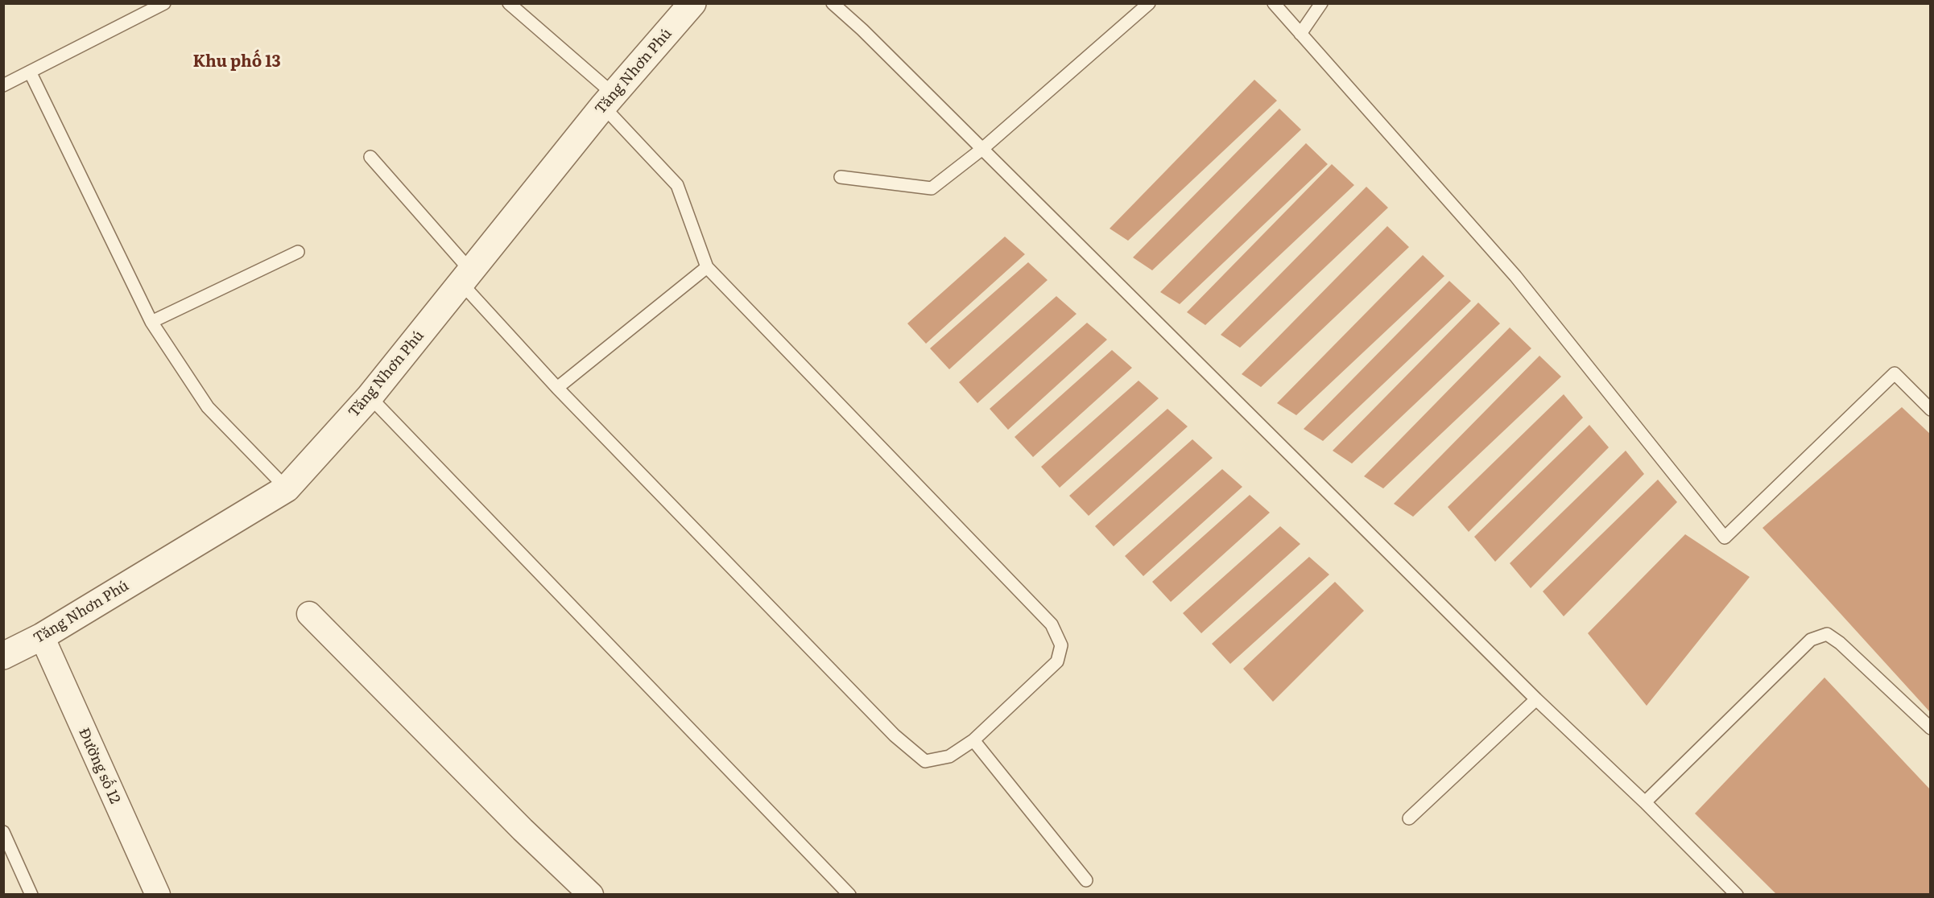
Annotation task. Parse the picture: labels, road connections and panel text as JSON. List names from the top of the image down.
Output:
{
  "streets": {
    "street": ["Tăng Nhơn Phú", "Đường số 12"]
  },
  "crossings": [
    ["Tăng Nhơn Phú", "Đường số 12"]
  ],
  "districts": ["Khu phố 13"]
}
